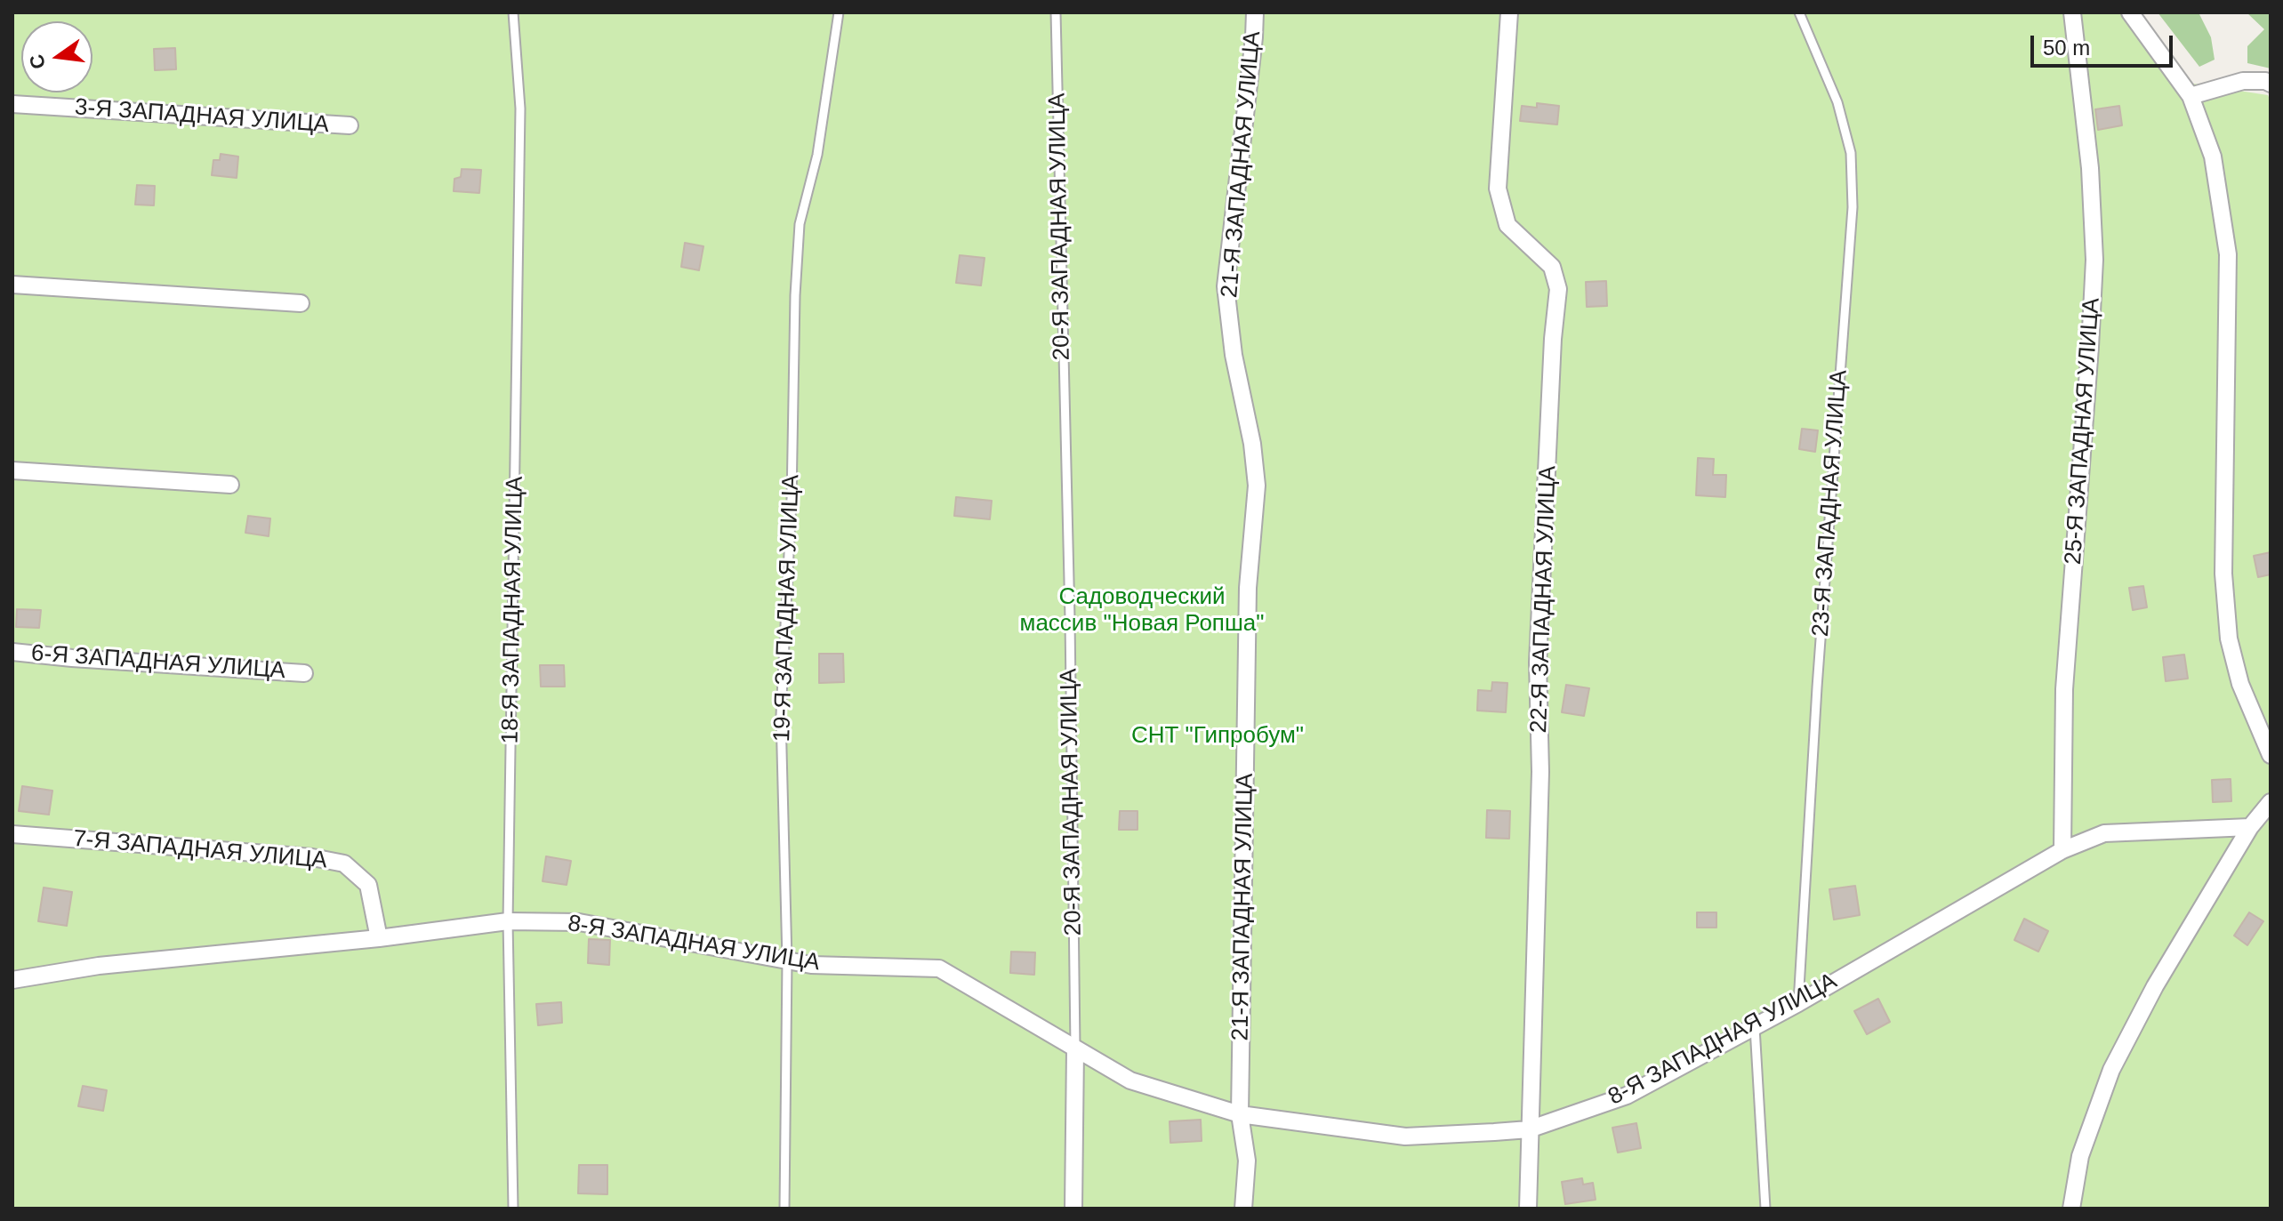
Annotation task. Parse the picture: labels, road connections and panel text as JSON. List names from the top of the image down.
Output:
{
  "streets": {
    "street": [
      "3-Я ЗАПАДНАЯ УЛИЦА",
      "21-Я ЗАПАДНАЯ УЛИЦА",
      "20-Я ЗАПАДНАЯ УЛИЦА",
      "25-Я ЗАПАДНАЯ УЛИЦА",
      "22-Я ЗАПАДНАЯ УЛИЦА",
      "6-Я ЗАПАДНАЯ УЛИЦА",
      "7-Я ЗАПАДНАЯ УЛИЦА",
      "8-Я ЗАПАДНАЯ УЛИЦА"
    ],
    "lane": ["23-Я ЗАПАДНАЯ УЛИЦА", "19-Я ЗАПАДНАЯ УЛИЦА", "18-Я ЗАПАДНАЯ УЛИЦА"]
  },
  "crossings": [
    ["21-Я ЗАПАДНАЯ УЛИЦА", "8-Я ЗАПАДНАЯ УЛИЦА"],
    ["20-Я ЗАПАДНАЯ УЛИЦА", "8-Я ЗАПАДНАЯ УЛИЦА"],
    ["25-Я ЗАПАДНАЯ УЛИЦА", "8-Я ЗАПАДНАЯ УЛИЦА"],
    ["23-Я ЗАПАДНАЯ УЛИЦА", "8-Я ЗАПАДНАЯ УЛИЦА"],
    ["22-Я ЗАПАДНАЯ УЛИЦА", "8-Я ЗАПАДНАЯ УЛИЦА"],
    ["19-Я ЗАПАДНАЯ УЛИЦА", "8-Я ЗАПАДНАЯ УЛИЦА"],
    ["18-Я ЗАПАДНАЯ УЛИЦА", "8-Я ЗАПАДНАЯ УЛИЦА"],
    ["7-Я ЗАПАДНАЯ УЛИЦА", "8-Я ЗАПАДНАЯ УЛИЦА"]
  ],
  "parks": ["Садоводческий массив \"Новая Ропша\"", "СНТ \"Гипробум\""],
  "scale_bar": "50 m",
  "north": "left"
}
